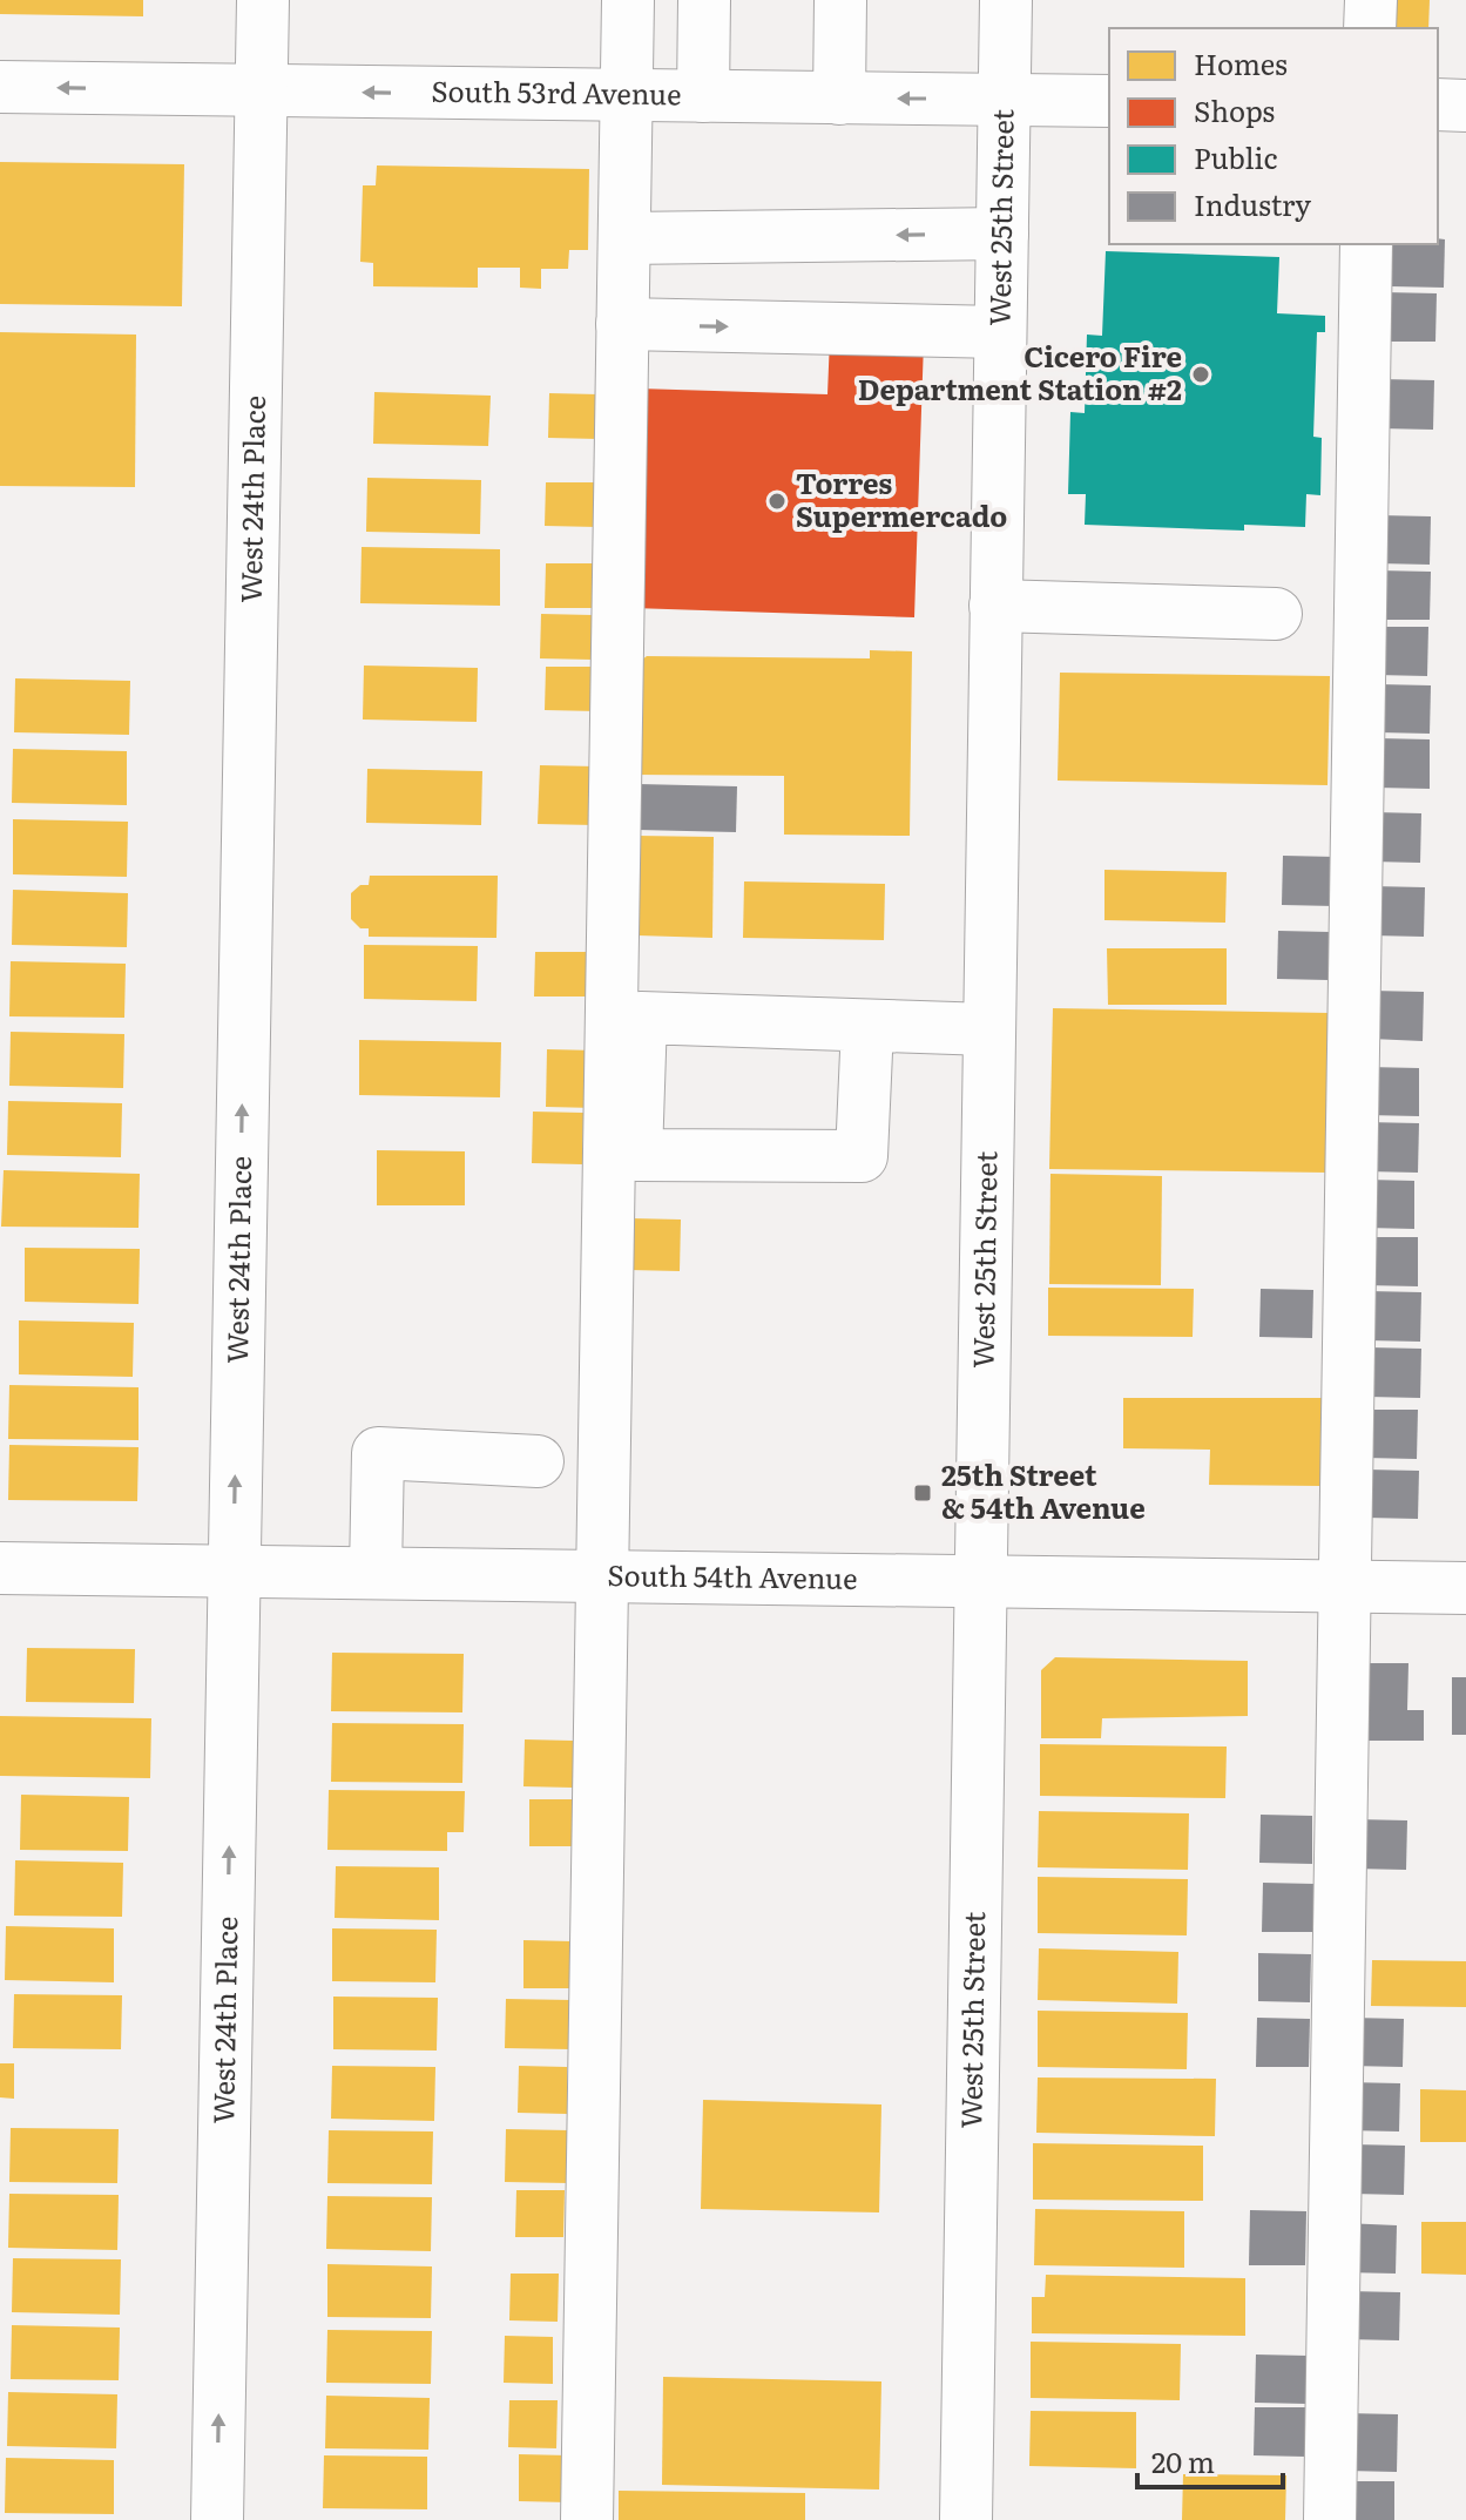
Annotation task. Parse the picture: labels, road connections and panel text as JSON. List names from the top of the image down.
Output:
{
  "streets": {
    "street": [
      "South 53rd Avenue",
      "West 25th Street",
      "West 24th Place",
      "South 54th Avenue"
    ]
  },
  "crossings": [
    ["South 53rd Avenue", "West 25th Street"],
    ["South 53rd Avenue", "West 24th Place"],
    ["West 25th Street", "South 54th Avenue"],
    ["West 24th Place", "South 54th Avenue"]
  ],
  "places": {
    "other": ["Cicero Fire Department Station #2", "Torres Supermercado"],
    "transit": ["25th Street & 54th Avenue"]
  },
  "legend": [
    "Homes",
    "Shops",
    "Public",
    "Industry"
  ],
  "scale_bar": "20 m"
}
